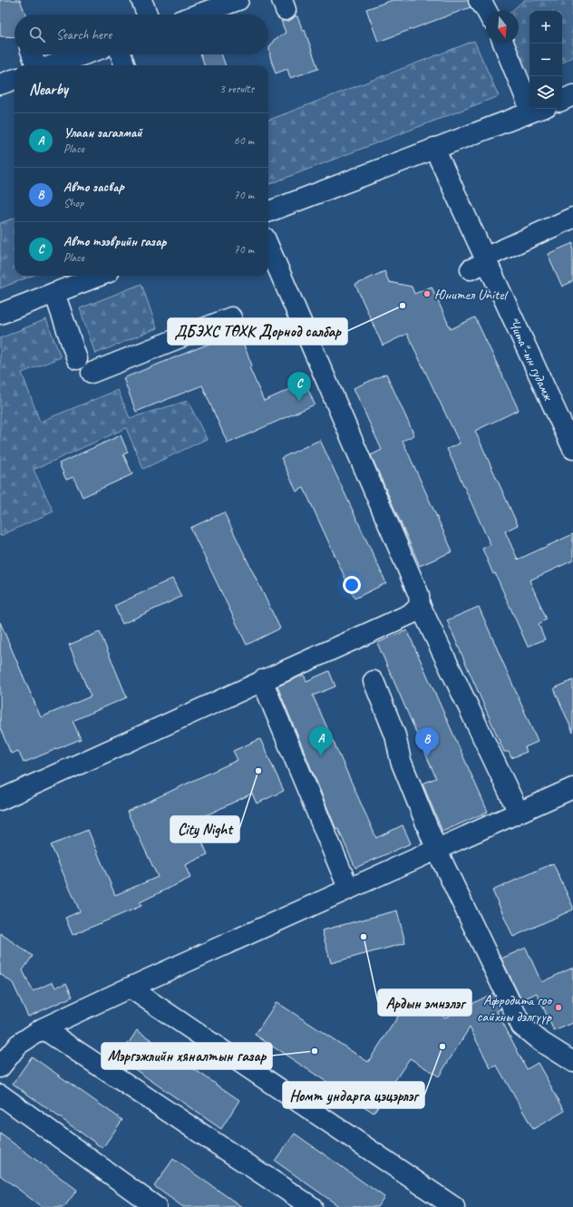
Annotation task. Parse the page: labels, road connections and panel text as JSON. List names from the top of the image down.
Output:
{
  "streets": {
    "main road": ["\"Чита\"-ын гудамж"]
  },
  "places": [
    "Юнител Unitel",
    "ДБЭХС ТӨХК Дорнод салбар",
    "City Night",
    "Ардын эмнэлэг",
    "Афродита гоо сайхны дэлгүүр",
    "Номт ундарга цэцэрлэг",
    "Мэргэжлийн хяналтын газар"
  ],
  "north": "bottom",
  "page": {
    "map_buttons": ["+", "−"],
    "search": "Search here",
    "heading": ["Nearby", "3 results"],
    "list": [
      {
        "mark": "A",
        "name": "Улаан загалмай",
        "note": "Place",
        "value": "60 m"
      },
      {
        "mark": "B",
        "name": "Авто засвар",
        "note": "Shop",
        "value": "70 m"
      },
      {
        "mark": "C",
        "name": "Авто тээврийн газар",
        "note": "Place",
        "value": "70 m"
      }
    ],
    "pins": ["C", "A", "B"]
  }
}
